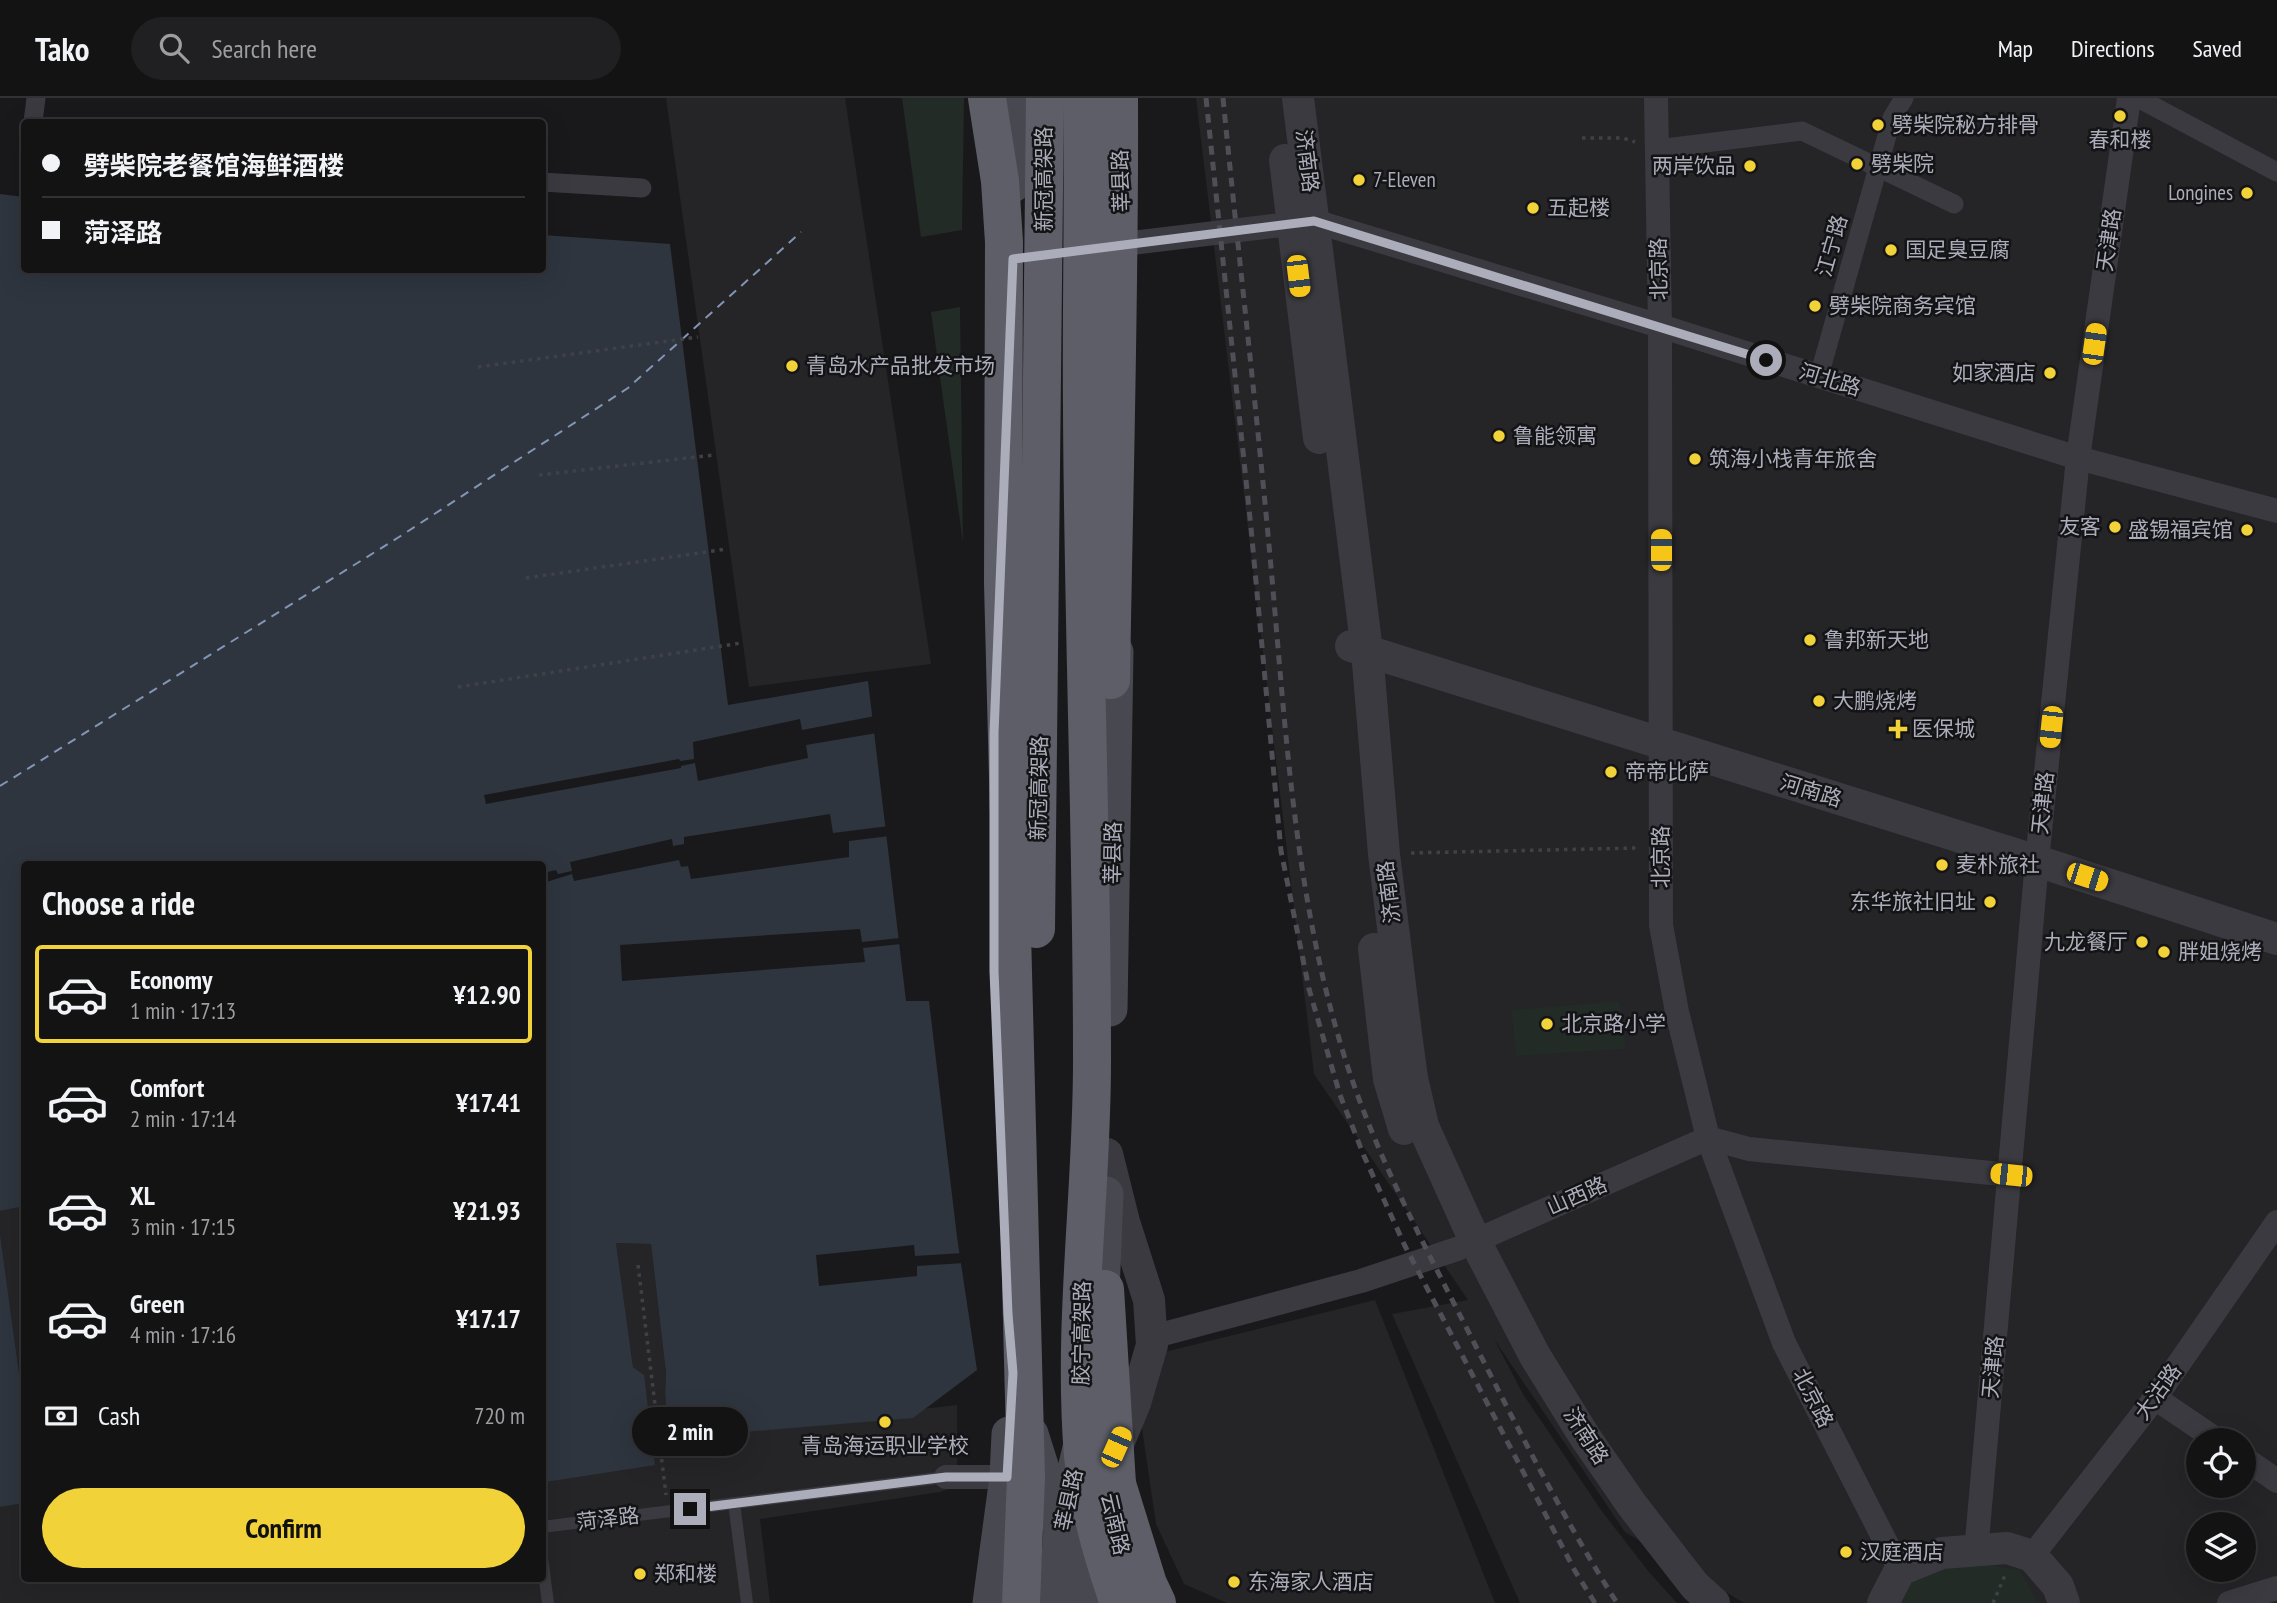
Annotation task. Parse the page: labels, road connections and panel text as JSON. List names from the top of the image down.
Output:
{
  "streets": {
    "highway": ["新冠高架路", "胶宁高架路"],
    "main road": ["莘县路", "云南路"],
    "street": [
      "济南路",
      "天津路",
      "江宁路",
      "北京路",
      "河北路",
      "河南路",
      "山西路",
      "大沽路",
      "菏泽路"
    ]
  },
  "crossings": [
    ["济南路", "河北路"],
    ["济南路", "河南路"],
    ["济南路", "山西路"],
    ["新冠高架路", "胶宁高架路"],
    ["新冠高架路", "菏泽路"],
    ["莘县路", "河北路"],
    ["莘县路", "云南路"],
    ["天津路", "河北路"],
    ["天津路", "河南路"],
    ["江宁路", "河北路"],
    ["北京路", "河北路"],
    ["北京路", "河南路"],
    ["北京路", "山西路"]
  ],
  "places": {
    "other": [
      "春和楼",
      "劈柴院秘方排骨",
      "劈柴院",
      "两岸饮品",
      "7-Eleven",
      "Longines",
      "五起楼",
      "国足臭豆腐",
      "劈柴院商务宾馆",
      "青岛水产品批发市场",
      "如家酒店",
      "鲁能领寓",
      "筑海小栈青年旅舍",
      "友客",
      "盛锡福宾馆",
      "鲁邦新天地",
      "大鹏烧烤",
      "帝帝比萨",
      "麦朴旅社",
      "东华旅社旧址",
      "九龙餐厅",
      "胖姐烧烤",
      "北京路小学",
      "青岛海运职业学校",
      "汉庭酒店",
      "郑和楼",
      "东海家人酒店"
    ],
    "health": ["医保城"]
  },
  "page": {
    "header": "Tako",
    "search": "Search here",
    "nav": ["Map", "Directions", "Saved"],
    "banner": ["劈柴院老餐馆海鲜酒楼", "菏泽路"],
    "heading": "Choose a ride",
    "list": [
      {
        "name": "Economy",
        "note": "1 min · 17:13",
        "value": "¥12.90"
      },
      {
        "name": "Comfort",
        "note": "2 min · 17:14",
        "value": "¥17.41"
      },
      {
        "name": "XL",
        "note": "3 min · 17:15",
        "value": "¥21.93"
      },
      {
        "name": "Green",
        "note": "4 min · 17:16",
        "value": "¥17.17"
      }
    ],
    "pay": ["Cash", "720 m"],
    "bubble": "2 min",
    "buttons": "Confirm"
  }
}
